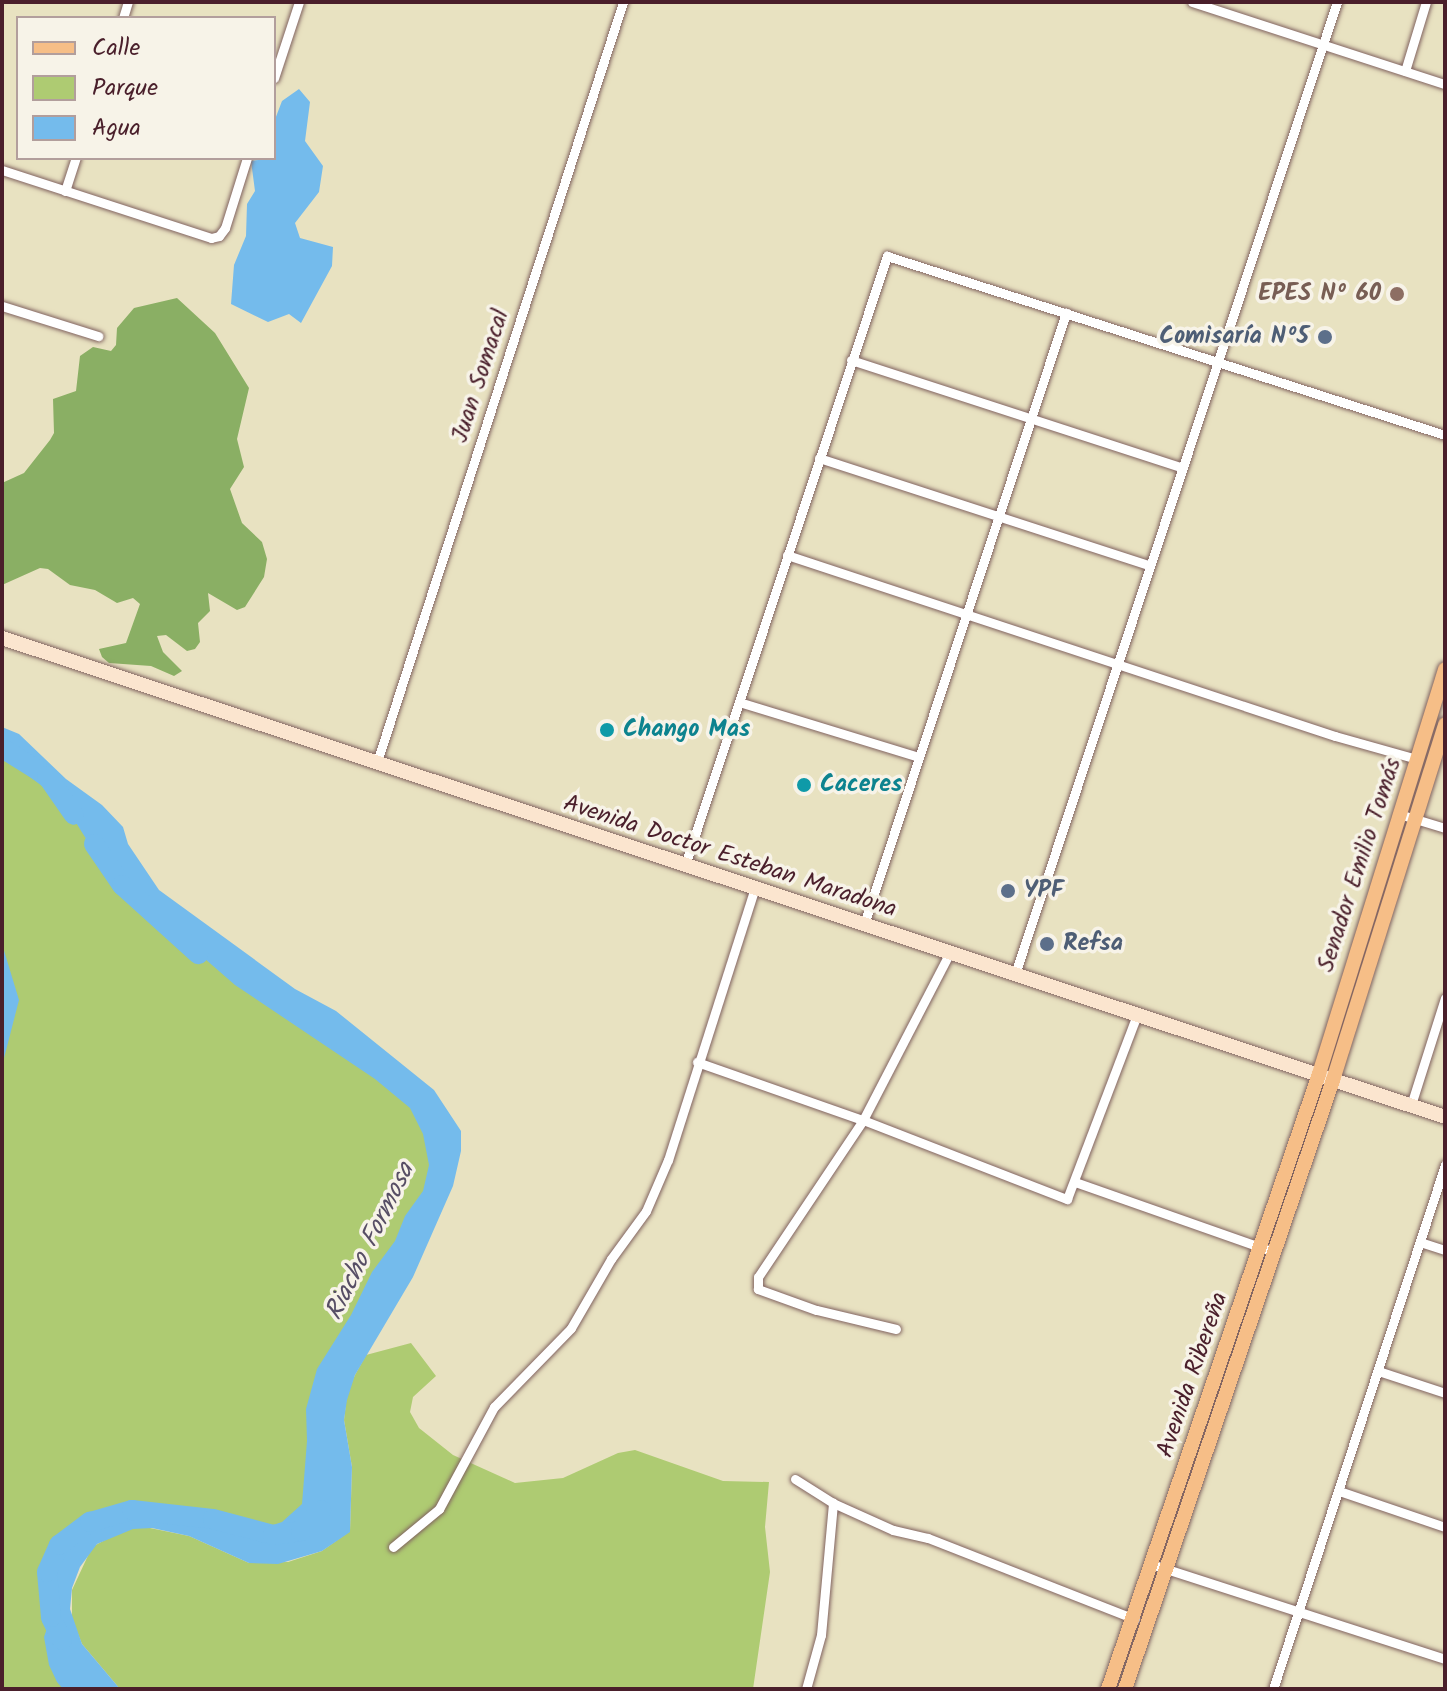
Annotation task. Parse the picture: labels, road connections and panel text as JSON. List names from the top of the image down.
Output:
{
  "streets": {
    "main road": ["Avenida Doctor Esteban Maradona", "Senador Emilio Tomás", "Avenida Ribereña"],
    "street": ["Juan Somacal"]
  },
  "crossings": [
    ["Juan Somacal", "Avenida Doctor Esteban Maradona"],
    ["Avenida Doctor Esteban Maradona", "Senador Emilio Tomás"],
    ["Avenida Doctor Esteban Maradona", "Avenida Ribereña"],
    ["Senador Emilio Tomás", "Avenida Ribereña"]
  ],
  "water": ["Riacho Formosa"],
  "places": [
    "EPES Nº 60",
    "Comisaría Nº5",
    "Chango Mas",
    "Caceres",
    "YPF",
    "Refsa"
  ],
  "legend": ["Calle", "Parque", "Agua"]
}
